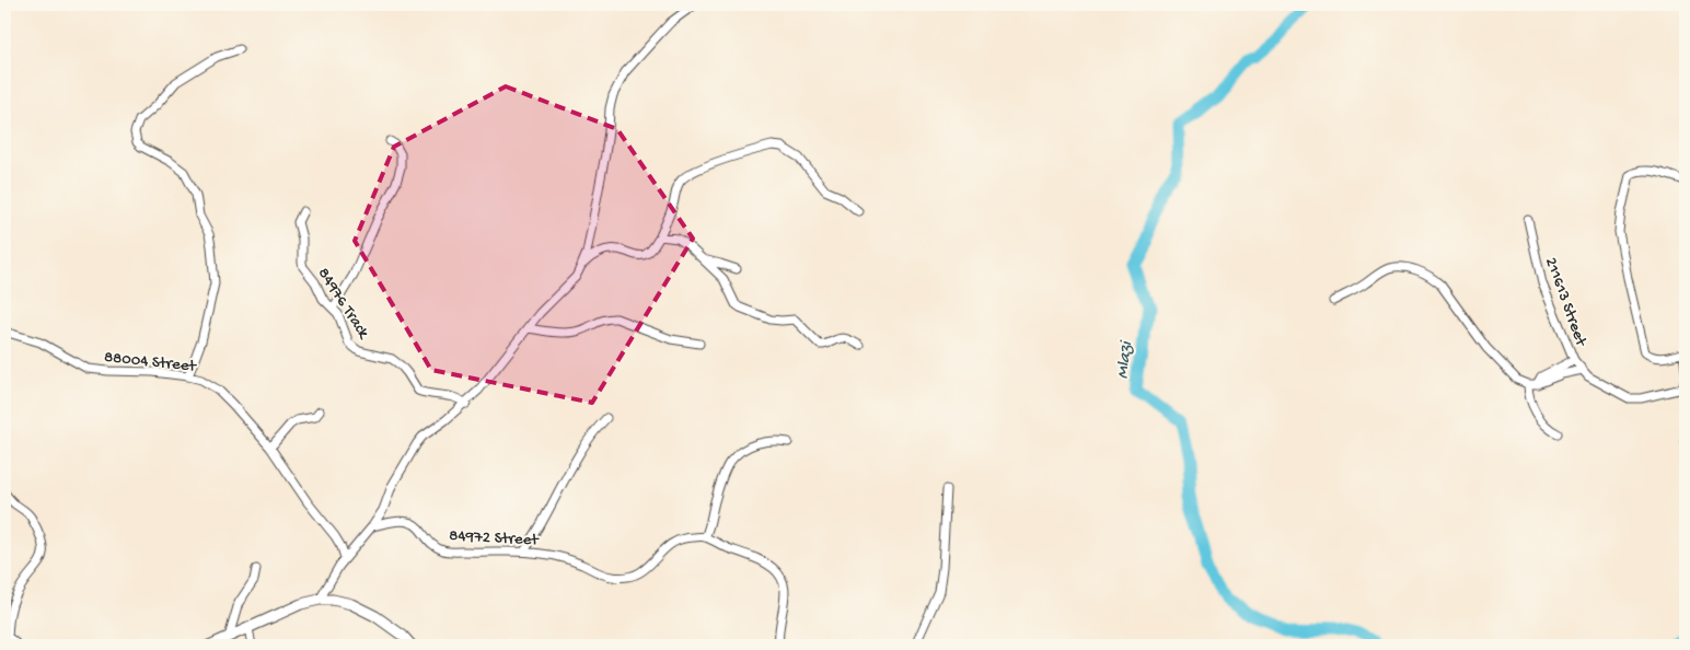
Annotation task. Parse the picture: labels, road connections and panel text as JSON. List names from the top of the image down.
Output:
{
  "streets": {
    "street": [
      "211613 Street",
      "84976 Track",
      "88004 Street",
      "84972 Street"
    ]
  },
  "water": ["Mlazi"]
}
